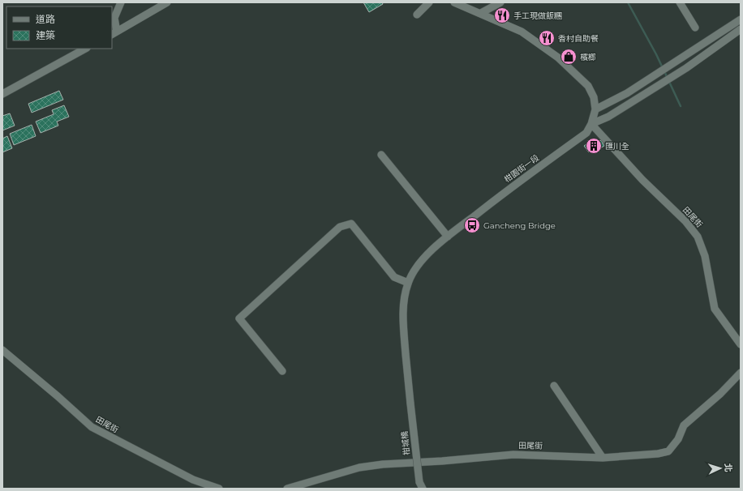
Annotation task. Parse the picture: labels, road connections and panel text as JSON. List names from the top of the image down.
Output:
{
  "streets": {
    "street": ["柑園街一段", "田尾街", "柑城橋"]
  },
  "crossings": [
    ["柑園街一段", "田尾街"],
    ["柑園街一段", "柑城橋"]
  ],
  "places": {
    "restaurant": ["手工現做飯糰", "香村自助餐"],
    "shop": ["檳榔"],
    "building": ["匯川全"],
    "bus stop": ["Gancheng Bridge"]
  },
  "legend": ["道路", "建築"],
  "north": "right"
}
